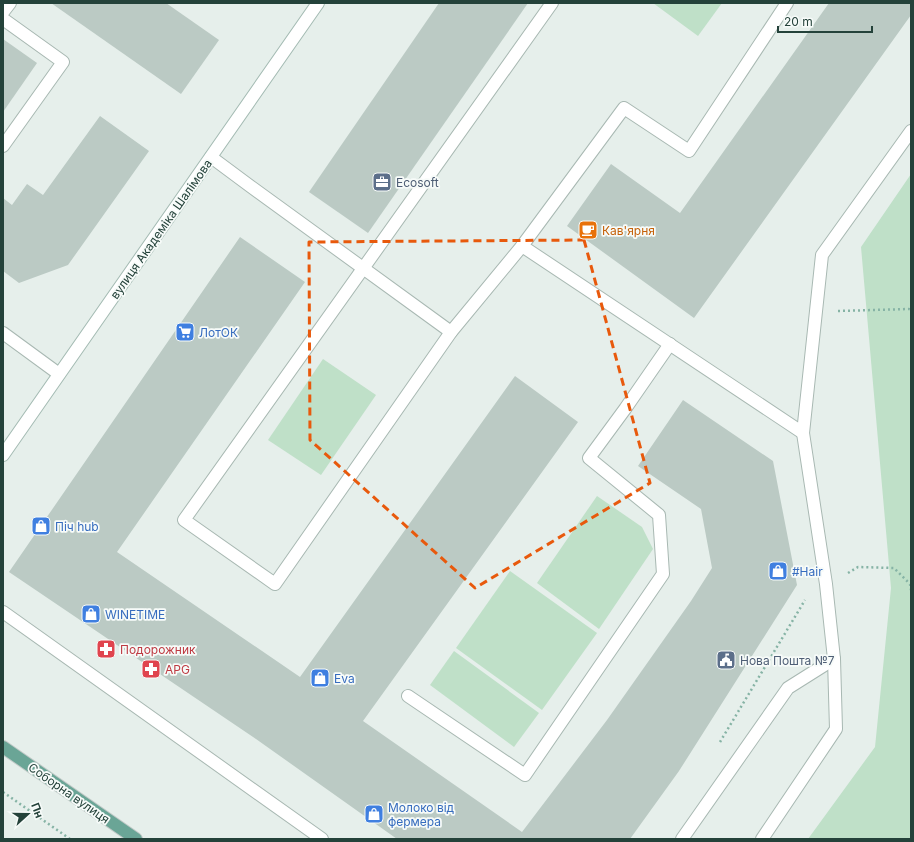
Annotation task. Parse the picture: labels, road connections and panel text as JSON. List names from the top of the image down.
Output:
{
  "streets": {
    "main road": ["Соборна вулиця"],
    "street": ["вулиця Академіка Шалімова"]
  },
  "places": {
    "office": ["Ecosoft"],
    "cafe": ["Кав'ярня"],
    "supermarket": ["ЛотОК"],
    "shop": [
      "Піч hub",
      "#Hair",
      "WINETIME",
      "Eva",
      "Молоко від фермера"
    ],
    "pharmacy": ["Подорожник", "APG"],
    "public building": ["Нова Пошта №7"]
  },
  "scale_bar": "20 m",
  "north": "right"
}
